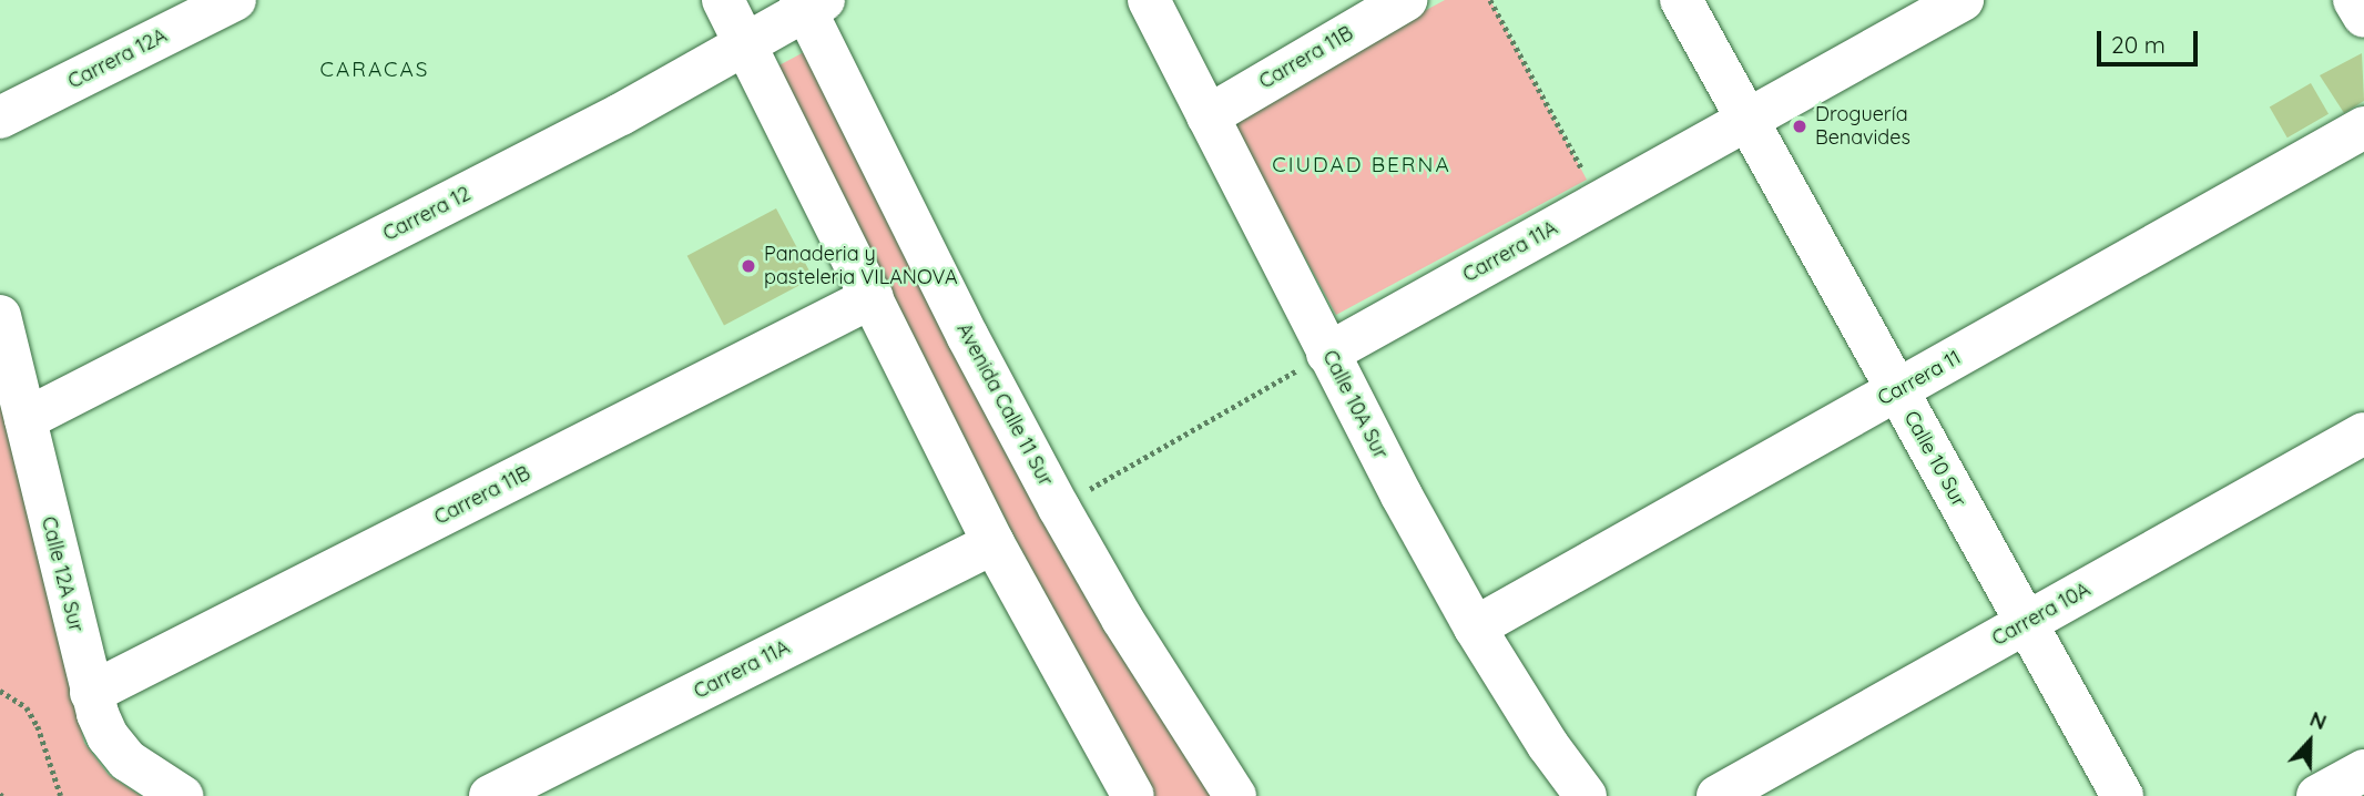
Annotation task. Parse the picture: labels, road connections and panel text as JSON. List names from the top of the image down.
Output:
{
  "streets": {
    "street": [
      "Carrera 11B",
      "Carrera 12A",
      "Carrera 12",
      "Carrera 11A",
      "Carrera 11",
      "Avenida Calle 11 Sur",
      "Calle 10A Sur",
      "Calle 10 Sur",
      "Calle 12A Sur",
      "Carrera 10A"
    ]
  },
  "crossings": [
    ["Carrera 11B", "Calle 10A Sur"],
    ["Carrera 11B", "Calle 12A Sur"],
    ["Carrera 12", "Avenida Calle 11 Sur"],
    ["Carrera 12", "Calle 12A Sur"],
    ["Carrera 11A", "Calle 10A Sur"],
    ["Carrera 11A", "Calle 10 Sur"],
    ["Carrera 11", "Calle 10A Sur"],
    ["Carrera 11", "Calle 10 Sur"],
    ["Calle 10 Sur", "Carrera 10A"]
  ],
  "districts": ["CARACAS", "CIUDAD BERNA"],
  "places": ["Droguería Benavides", "Panaderia y pasteleria VILANOVA"],
  "scale_bar": "20 m",
  "north": "top"
}
